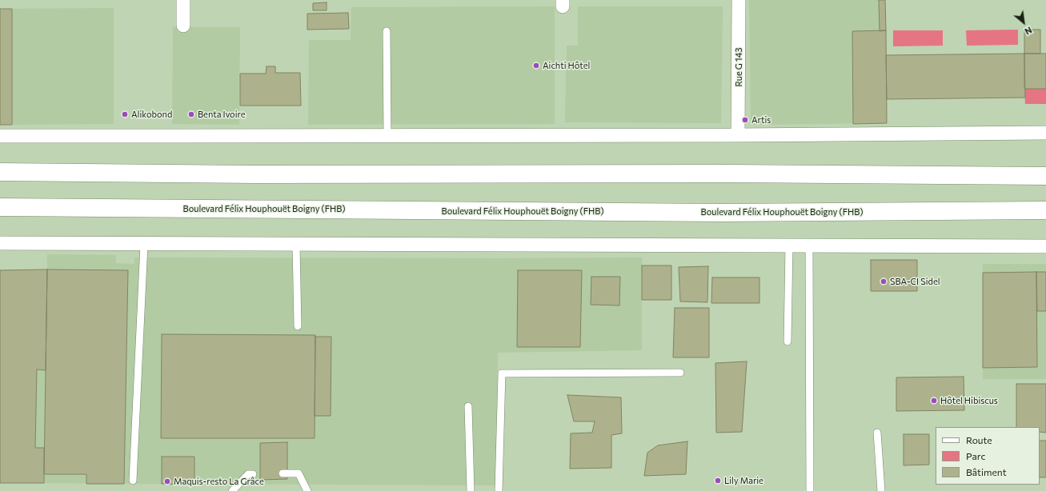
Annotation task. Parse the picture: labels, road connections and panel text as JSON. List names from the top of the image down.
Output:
{
  "streets": {
    "highway": ["Boulevard Félix Houphouët Boigny (FHB)"],
    "street": ["Rue G 143"]
  },
  "places": [
    "Aichti Hôtel",
    "Alikobond",
    "Benta Ivoire",
    "Artis",
    "SBA-CI Sidel",
    "Hôtel Hibiscus",
    "Lily Marie",
    "Maquis-resto La Grâce"
  ],
  "legend": ["Route", "Parc", "Bâtiment"],
  "north": "bottom right"
}
